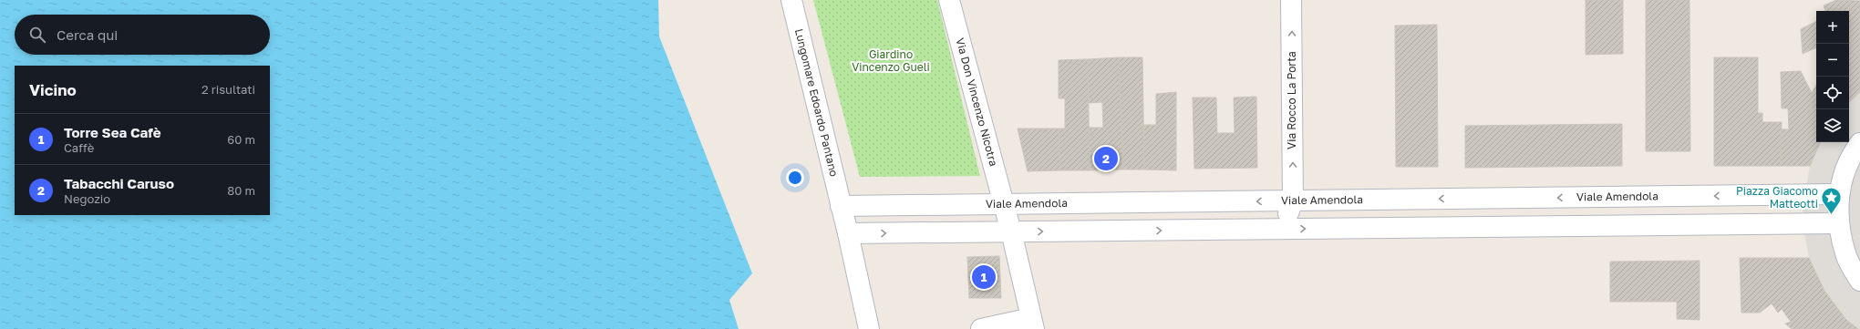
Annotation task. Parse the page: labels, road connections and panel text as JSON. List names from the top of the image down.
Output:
{
  "streets": {
    "street": [
      "Via Rocco La Porta",
      "Via Don Vincenzo Nicotra",
      "Lungomare Edoardo Pantano",
      "Viale Amendola"
    ]
  },
  "crossings": [
    ["Via Rocco La Porta", "Viale Amendola"],
    ["Via Don Vincenzo Nicotra", "Viale Amendola"],
    ["Lungomare Edoardo Pantano", "Viale Amendola"]
  ],
  "one_way": ["Via Rocco La Porta"],
  "parks": ["Giardino Vincenzo Gueli"],
  "places": {
    "place": ["Piazza Giacomo Matteotti"]
  },
  "page": {
    "map_buttons": ["+", "−"],
    "search": "Cerca qui",
    "heading": ["Vicino", "2 risultati"],
    "list": [
      {
        "mark": "1",
        "name": "Torre Sea Cafè",
        "note": "Caffè",
        "value": "60 m"
      },
      {
        "mark": "2",
        "name": "Tabacchi Caruso",
        "note": "Negozio",
        "value": "80 m"
      }
    ],
    "pins": ["2", "1"]
  }
}
